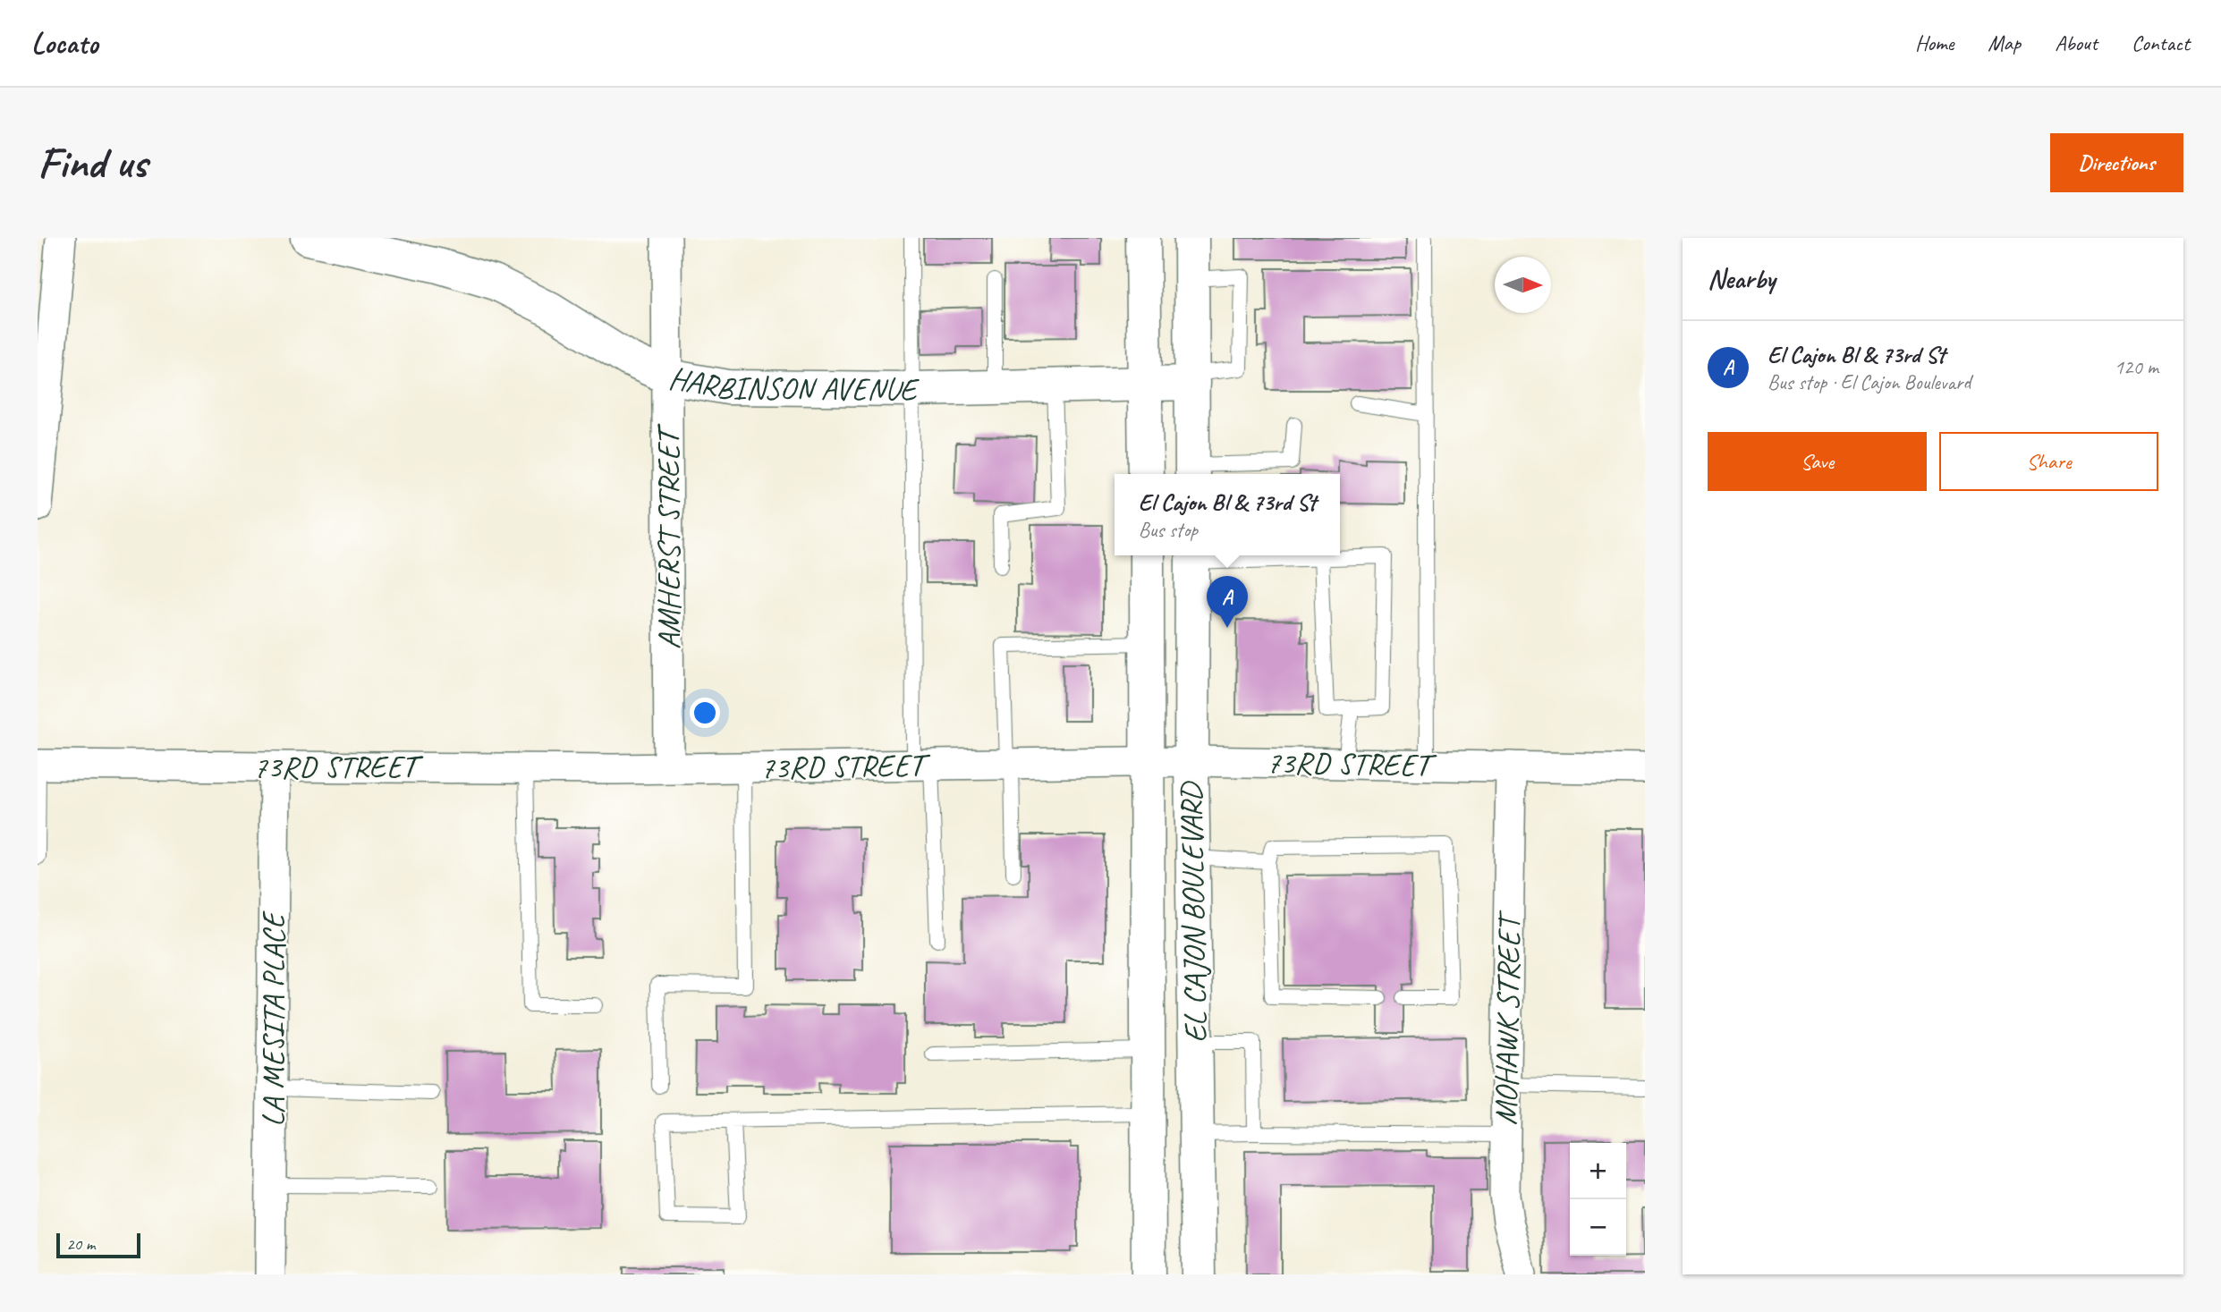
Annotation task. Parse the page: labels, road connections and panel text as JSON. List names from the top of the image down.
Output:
{
  "streets": {
    "main road": ["HARBINSON AVENUE", "EL CAJON BOULEVARD"],
    "street": [
      "AMHERST STREET",
      "73RD STREET",
      "LA MESITA PLACE",
      "MOHAWK STREET"
    ]
  },
  "crossings": [
    ["HARBINSON AVENUE", "AMHERST STREET"],
    ["AMHERST STREET", "73RD STREET"],
    ["73RD STREET", "EL CAJON BOULEVARD"],
    ["73RD STREET", "LA MESITA PLACE"],
    ["73RD STREET", "MOHAWK STREET"]
  ],
  "scale_bar": "20 m",
  "north": "right",
  "page": {
    "header": "Locato",
    "nav": [
      "Home",
      "Map",
      "About",
      "Contact"
    ],
    "buttons": [
      "Directions",
      ["Save", "Share"]
    ],
    "title": "Find us",
    "heading": "Nearby",
    "list": [
      {
        "mark": "A",
        "name": "El Cajon Bl & 73rd St",
        "note": "Bus stop · El Cajon Boulevard",
        "value": "120 m"
      }
    ],
    "popup": ["El Cajon Bl & 73rd St", "Bus stop"],
    "pins": "A",
    "map_buttons": ["+", "−"],
    "scale": "20 m"
  }
}
